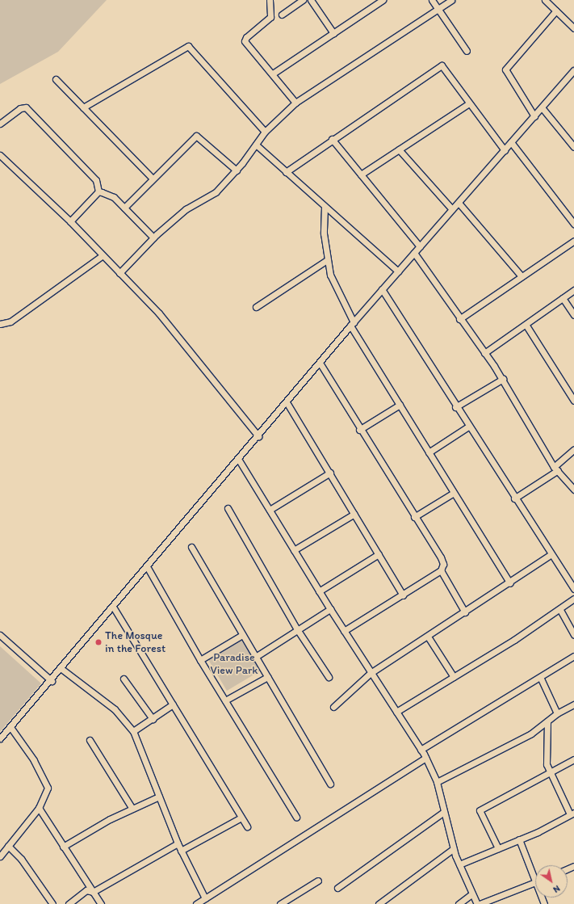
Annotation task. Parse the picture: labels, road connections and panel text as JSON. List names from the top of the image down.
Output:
{
  "parks": ["Paradise View Park"],
  "places": ["The Mosque in the Forest"],
  "north": "bottom right"
}
